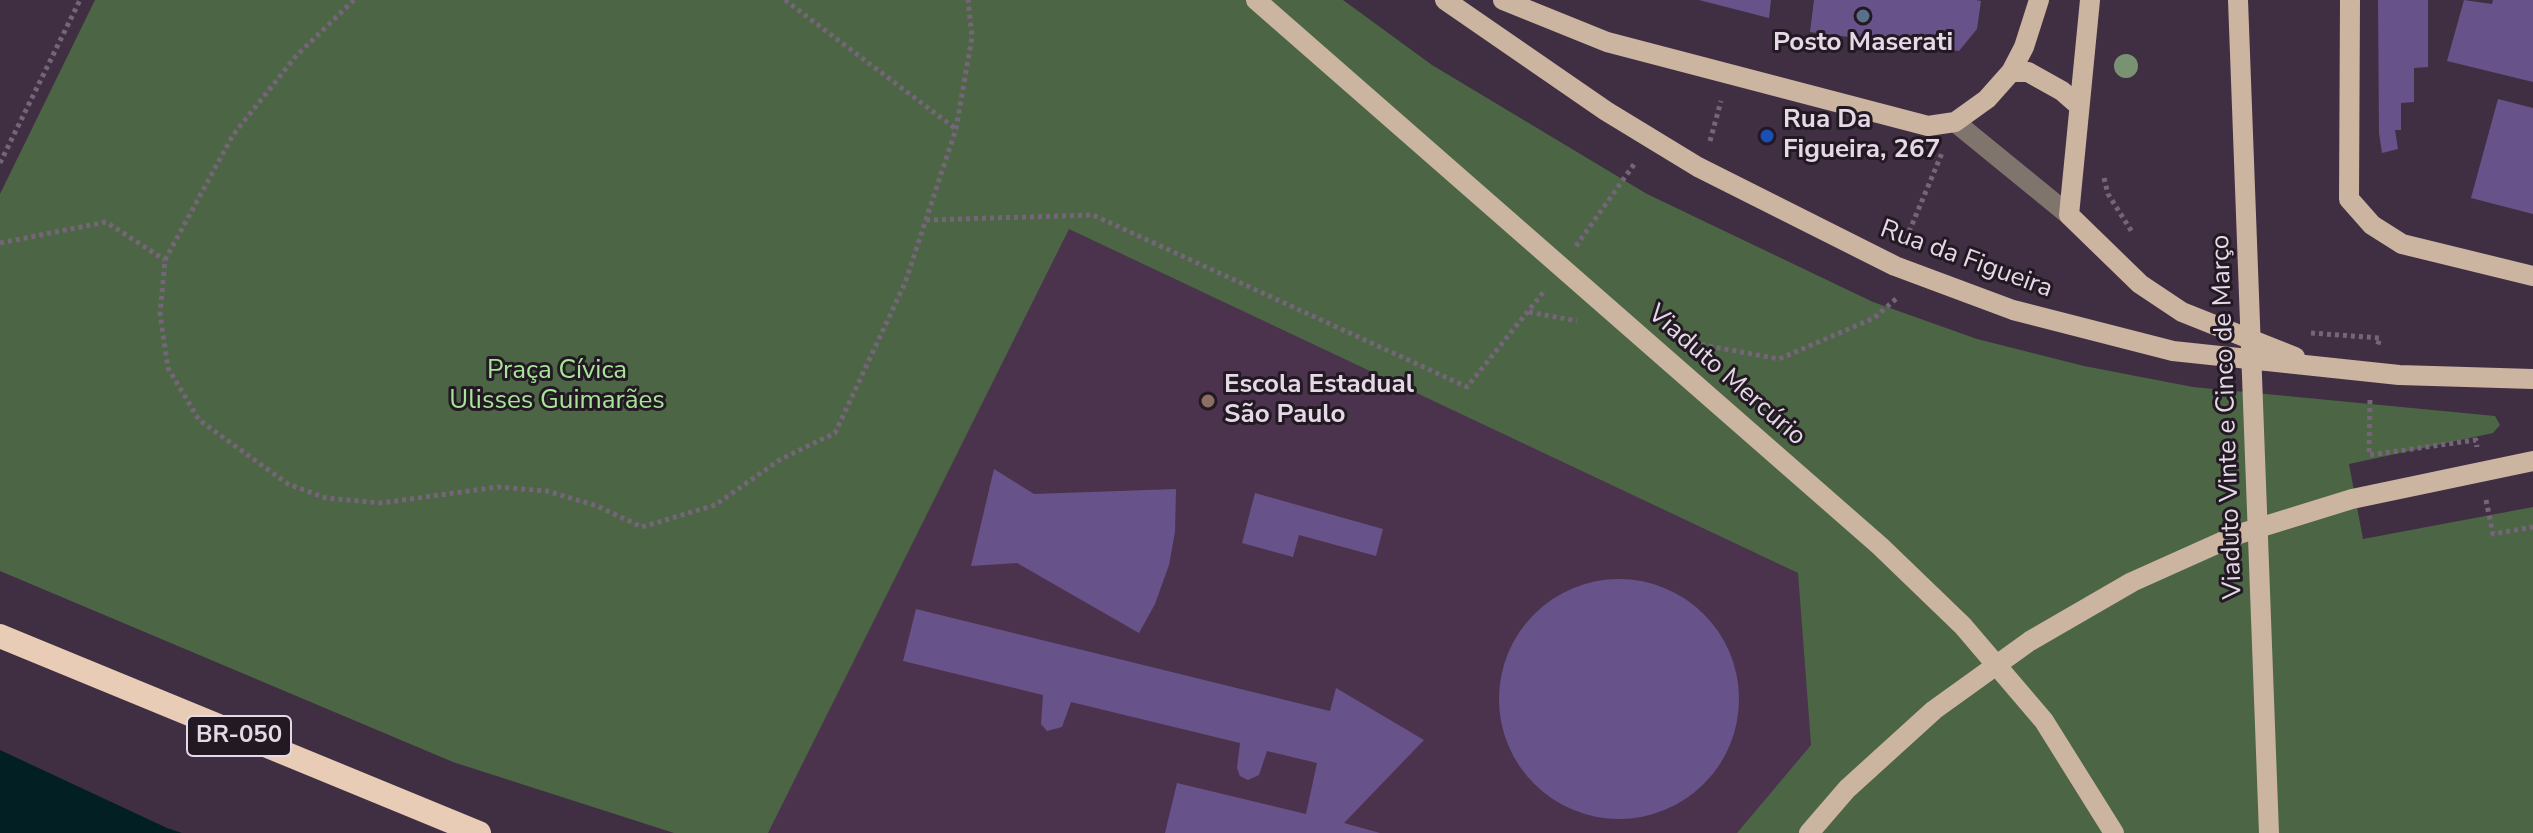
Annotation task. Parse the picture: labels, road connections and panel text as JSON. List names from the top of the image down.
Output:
{
  "streets": {
    "highway": ["BR-050"],
    "main road": ["Rua da Figueira", "Viaduto Mercúrio", "Viaduto Vinte e Cinco de Março"]
  },
  "parks": ["Praça Cívica Ulisses Guimarães"],
  "places": ["Posto Maserati", "Rua Da Figueira, 267", "Escola Estadual São Paulo"]
}
